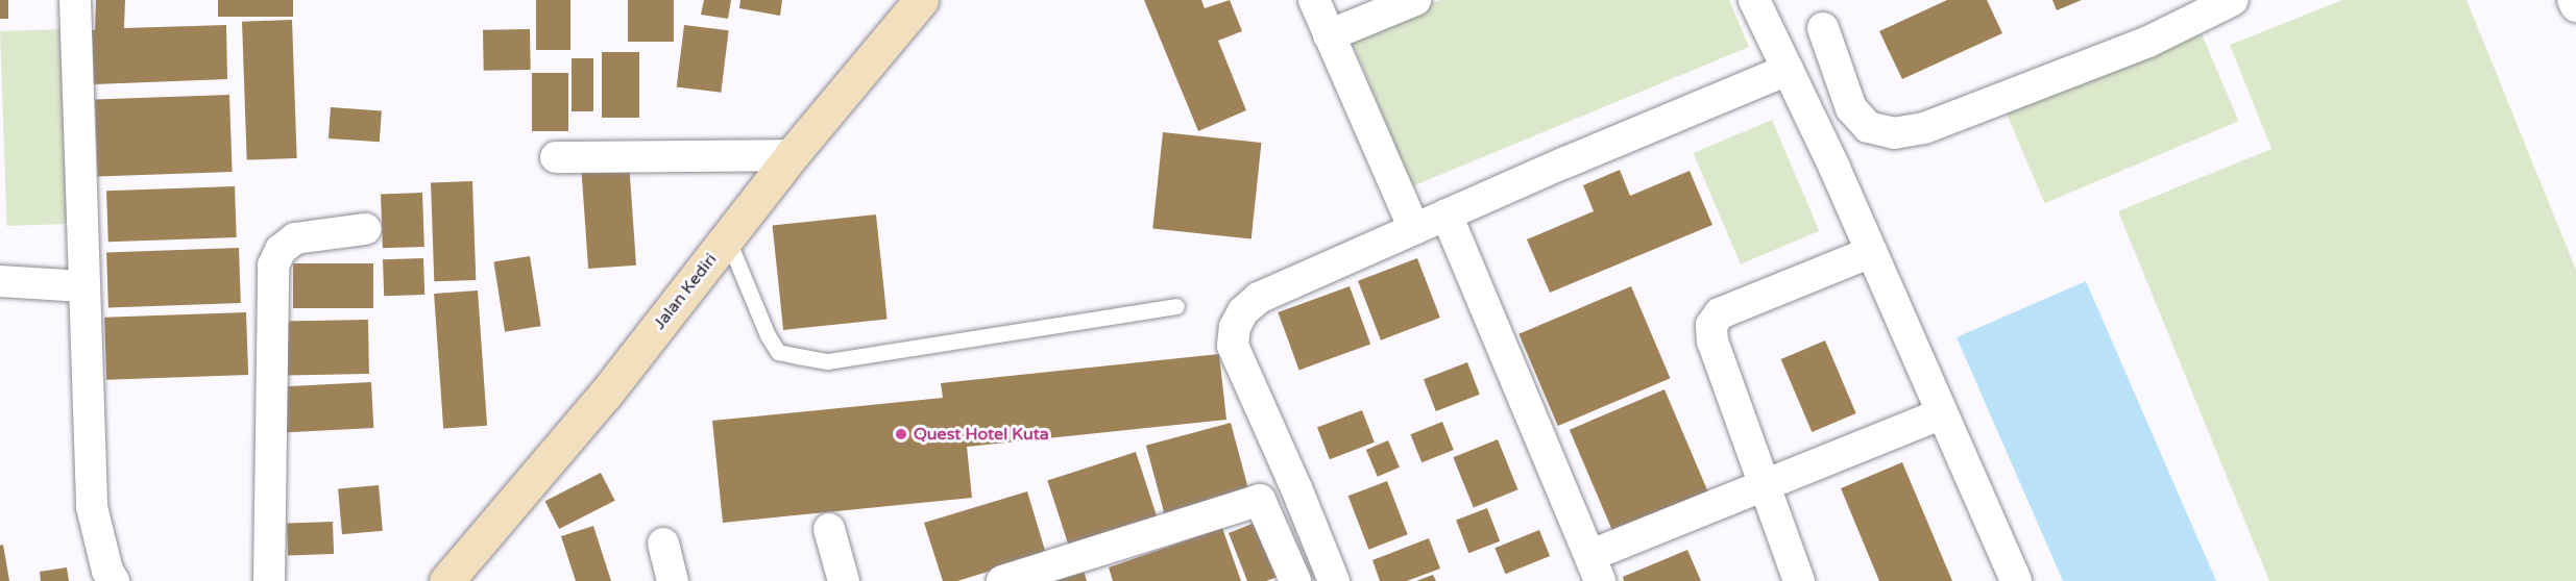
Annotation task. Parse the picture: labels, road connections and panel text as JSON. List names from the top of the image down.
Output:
{
  "streets": {
    "main road": ["Jalan Kediri"]
  },
  "places": ["Quest Hotel Kuta"]
}
